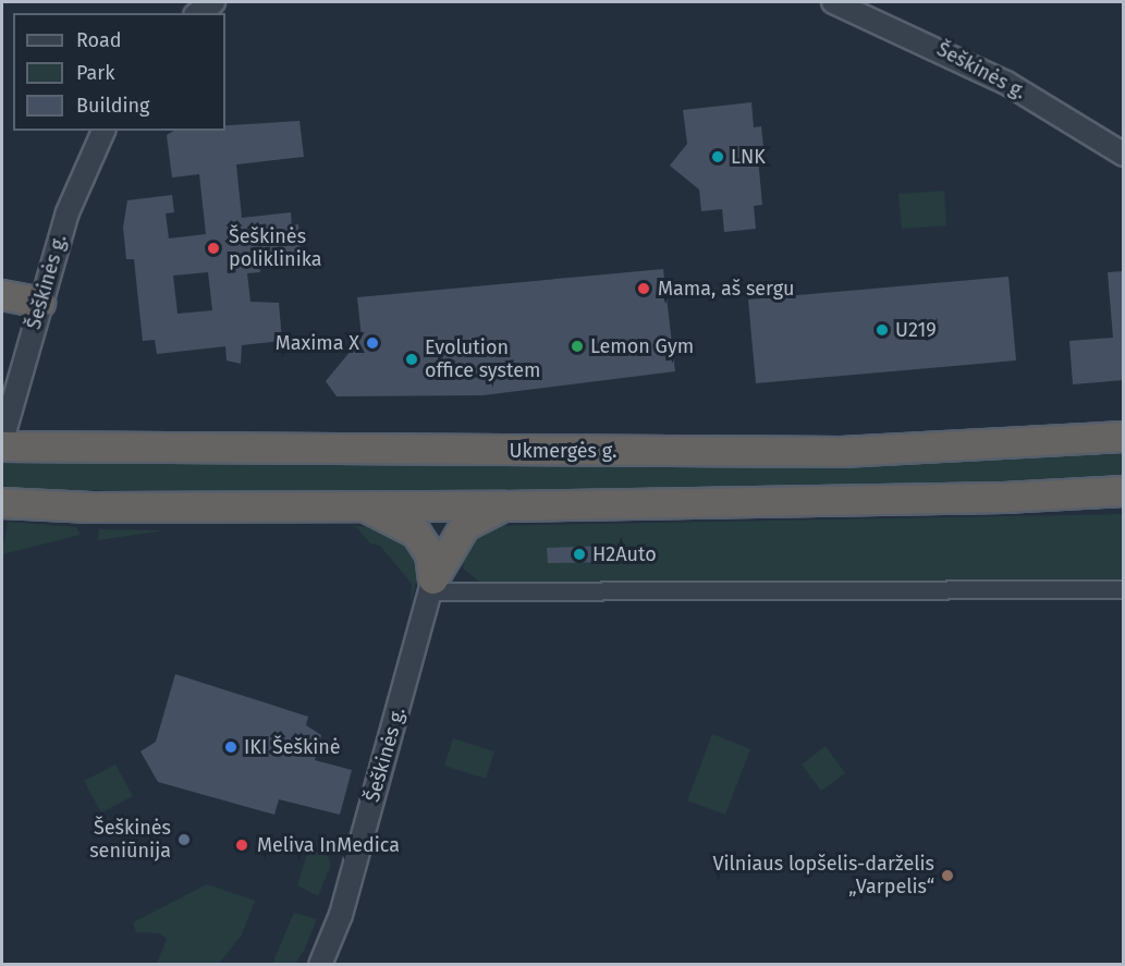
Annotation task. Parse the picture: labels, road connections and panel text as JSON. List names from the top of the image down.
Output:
{
  "streets": {
    "highway": ["Ukmergės g."],
    "street": ["Šeškinės g."]
  },
  "places": [
    "LNK",
    "Šeškinės poliklinika",
    "Mama, aš sergu",
    "U219",
    "Maxima X",
    "Lemon Gym",
    "Evolution office system",
    "H2Auto",
    "IKI Šeškinė",
    "Šeškinės seniūnija",
    "Meliva InMedica",
    "Vilniaus lopšelis-darželis „Varpelis“"
  ],
  "legend": ["Road", "Park", "Building"]
}
